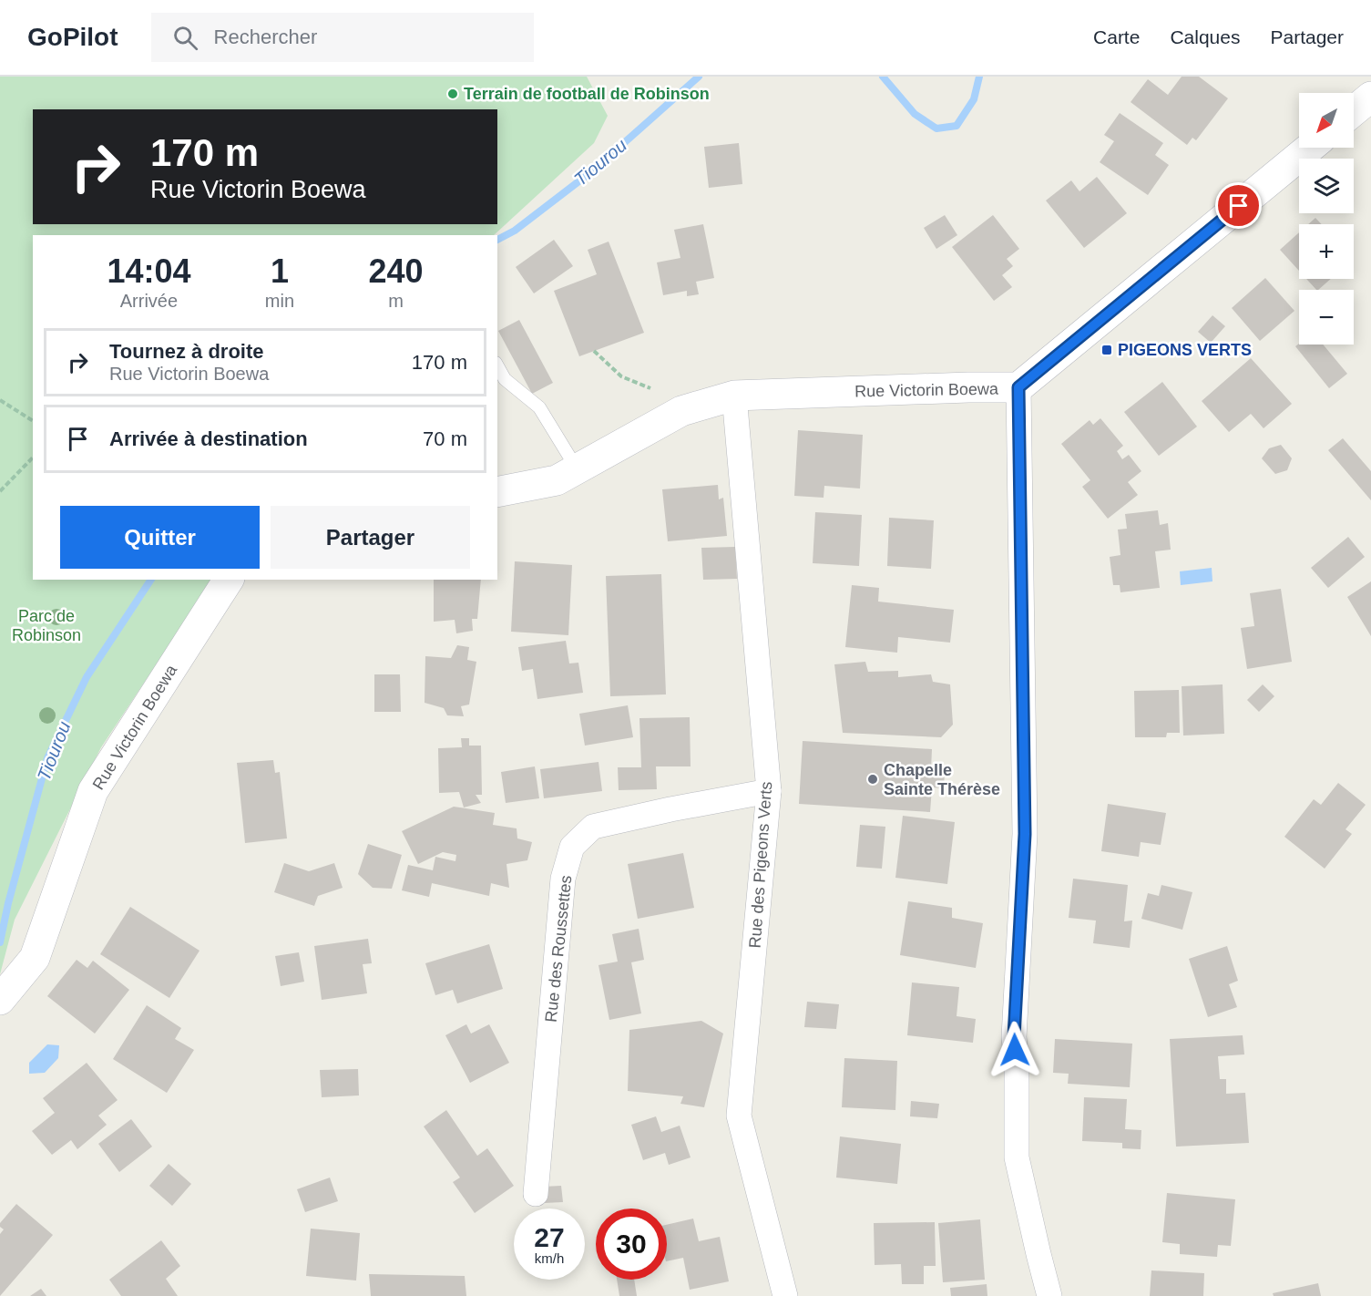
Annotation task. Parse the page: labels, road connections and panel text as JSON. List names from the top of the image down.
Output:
{
  "streets": {
    "street": ["Rue Victorin Boewa", "Rue des Pigeons Verts", "Rue des Roussettes"]
  },
  "crossings": [
    ["Rue Victorin Boewa", "Rue des Pigeons Verts"],
    ["Rue des Pigeons Verts", "Rue des Roussettes"]
  ],
  "water": ["Tiourou"],
  "parks": ["Parc de Robinson"],
  "places": {
    "other": ["Terrain de football de Robinson", "Chapelle Sainte Thérèse"],
    "transit": ["PIGEONS VERTS"]
  },
  "north": "bottom left",
  "page": {
    "header": "GoPilot",
    "search": "Rechercher",
    "nav": ["Carte", "Calques", "Partager"],
    "map_buttons": ["+", "−"],
    "turn": ["170 m", "Rue Victorin Boewa"],
    "eta": [
      "14:04",
      "Arrivée",
      "1",
      "min",
      "240",
      "m"
    ],
    "list": [
      {
        "name": "Tournez à droite",
        "note": "Rue Victorin Boewa",
        "value": "170 m"
      },
      {
        "name": "Arrivée à destination",
        "value": "70 m"
      }
    ],
    "buttons": ["Quitter", "Partager"],
    "speed": "27 km/h",
    "limit": "30"
  }
}
